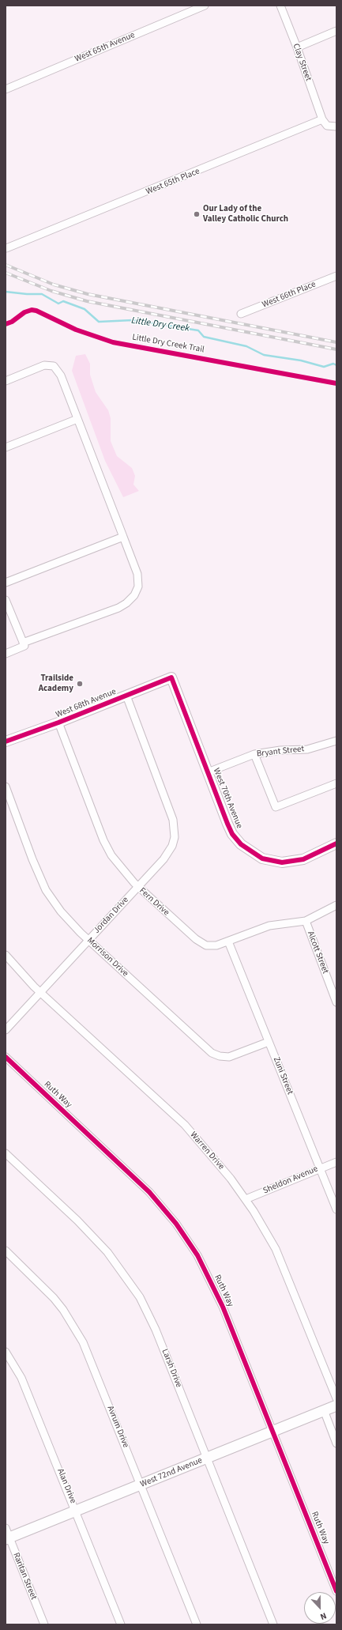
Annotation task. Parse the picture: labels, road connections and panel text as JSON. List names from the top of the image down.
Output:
{
  "streets": {
    "main road": ["West 72nd Avenue"],
    "street": [
      "West 65th Avenue",
      "Clay Street",
      "West 65th Place",
      "West 66th Place",
      "West 68th Avenue",
      "Bryant Street",
      "West 70th Avenue",
      "Fern Drive",
      "Jordan Drive",
      "Alcott Street",
      "Morrison Drive",
      "Zuni Street",
      "Ruth Way",
      "Warren Drive",
      "Sheldon Avenue",
      "Larsh Drive",
      "Avrum Drive",
      "Alan Drive",
      "Raritan Street"
    ],
    "cycle path": ["Little Dry Creek Trail"]
  },
  "crossings": [
    ["Clay Street", "West 65th Place"],
    ["West 68th Avenue", "West 70th Avenue"],
    ["West 68th Avenue", "Fern Drive"],
    ["West 68th Avenue", "Jordan Drive"],
    ["Bryant Street", "West 70th Avenue"],
    ["Fern Drive", "Jordan Drive"],
    ["Fern Drive", "Alcott Street"],
    ["Fern Drive", "Zuni Street"],
    ["Jordan Drive", "Morrison Drive"],
    ["Jordan Drive", "Warren Drive"],
    ["Morrison Drive", "Zuni Street"],
    ["Zuni Street", "Sheldon Avenue"],
    ["Ruth Way", "West 72nd Avenue"],
    ["Warren Drive", "Sheldon Avenue"],
    ["Larsh Drive", "West 72nd Avenue"],
    ["Avrum Drive", "West 72nd Avenue"],
    ["West 72nd Avenue", "Alan Drive"],
    ["West 72nd Avenue", "Raritan Street"]
  ],
  "water": ["Little Dry Creek"],
  "places": ["Our Lady of the Valley Catholic Church", "Trailside Academy"],
  "north": "bottom"
}
